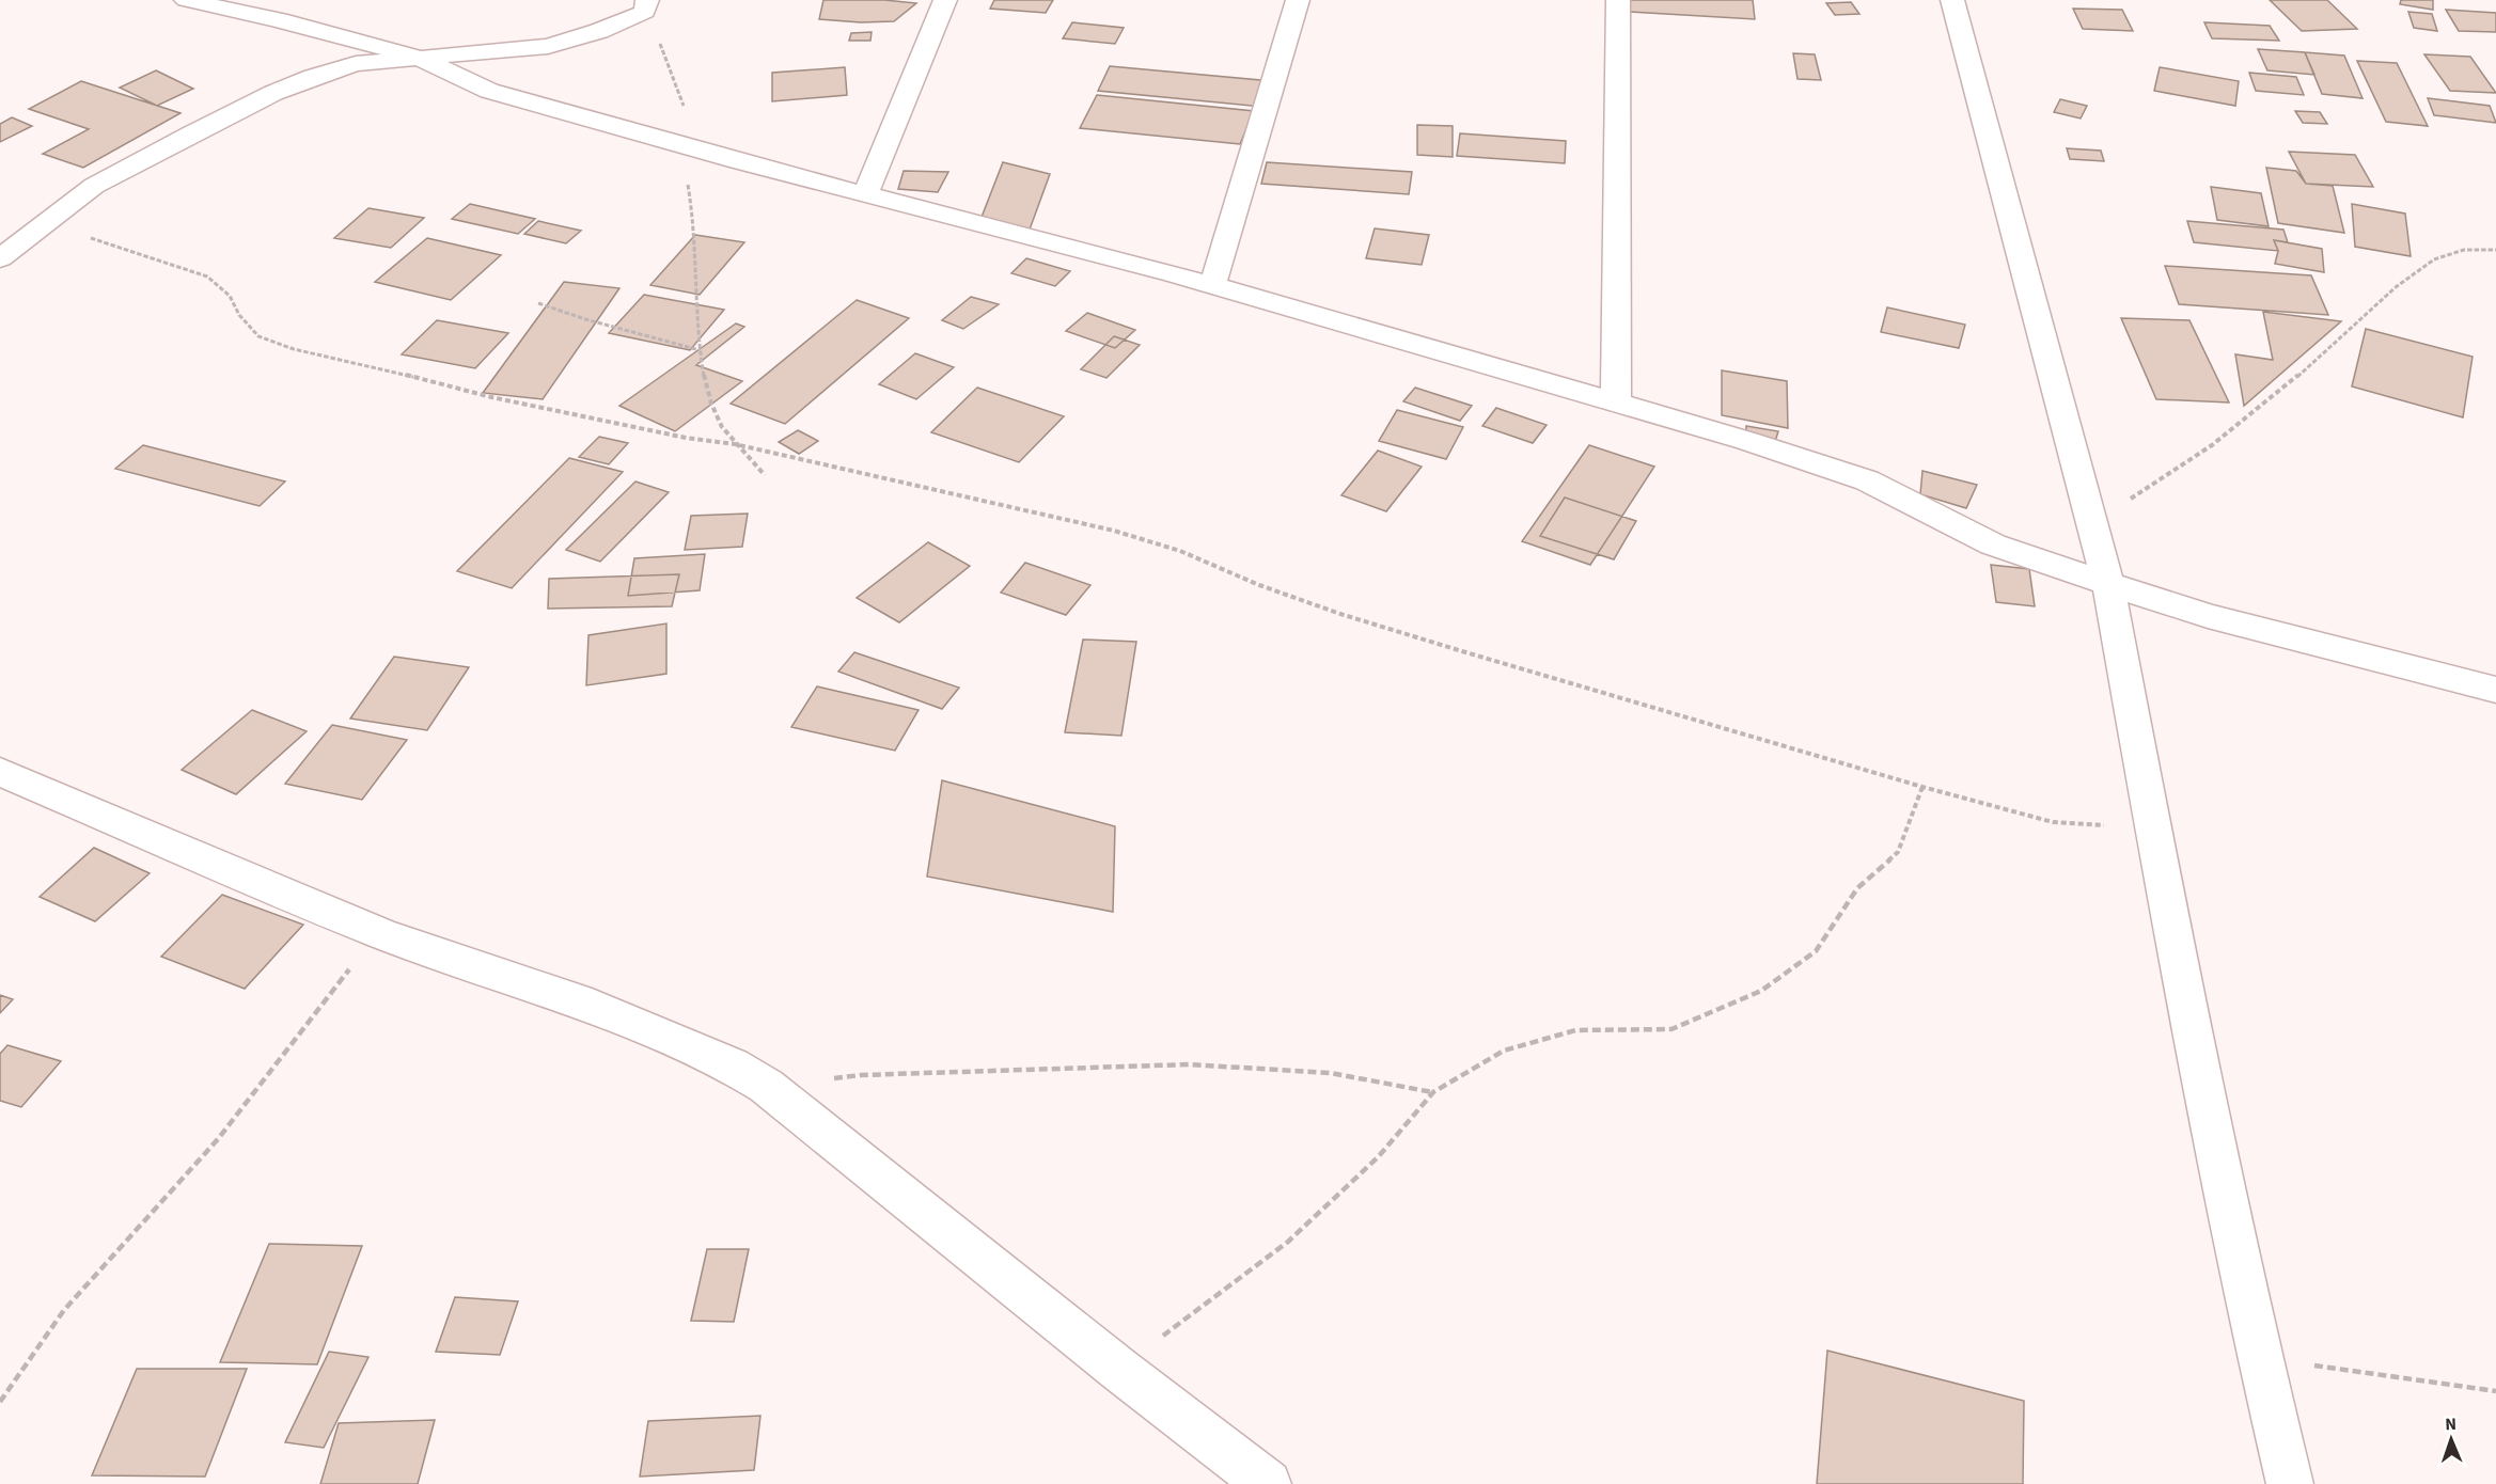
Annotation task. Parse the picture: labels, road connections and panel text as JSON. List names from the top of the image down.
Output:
{
  "north": "top"
}
